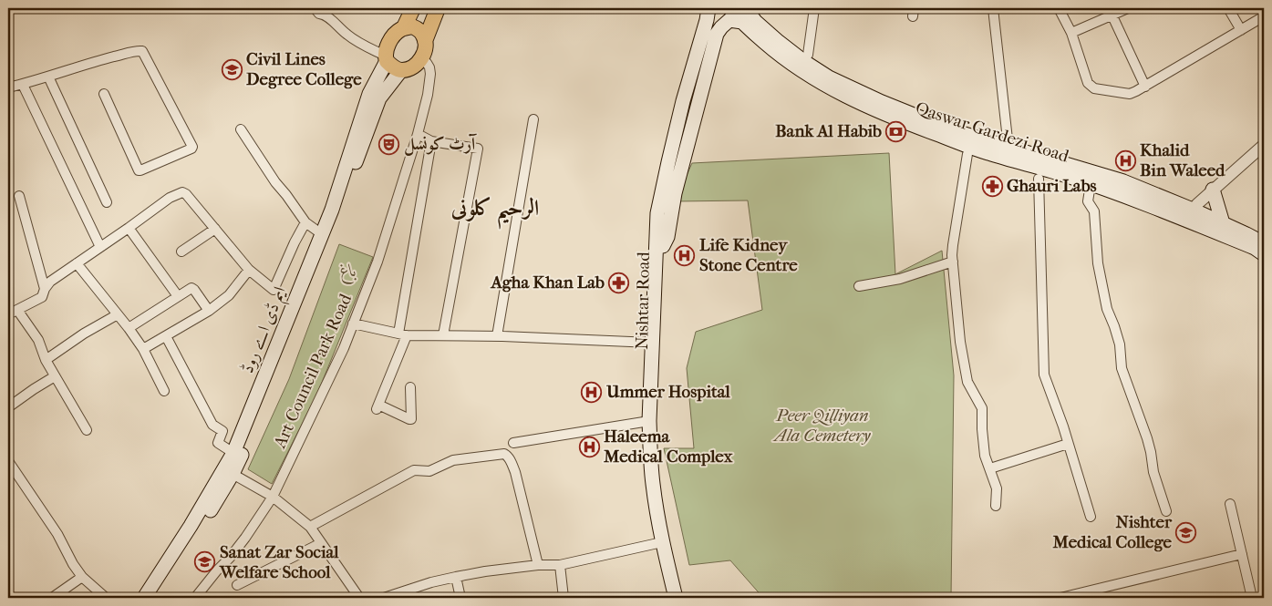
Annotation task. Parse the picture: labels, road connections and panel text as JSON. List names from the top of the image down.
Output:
{
  "streets": {
    "main road": ["Qaswar Gardezi Road", "Nishtar Road", "ایم ڈی اے روڈ"],
    "street": ["Art Council Park Road"]
  },
  "crossings": [
    ["ایم ڈی اے روڈ", "Art Council Park Road"]
  ],
  "districts": ["الرحیم کلونی"],
  "parks": ["باغ", "Peer Qilliyan Ala Cemetery"],
  "places": {
    "school or university": ["Civil Lines Degree College", "Nishter Medical College", "Sanat Zar Social Welfare School"],
    "bank": ["Bank Al Habib"],
    "theatre": ["آرٹ کونسل"],
    "hospital": [
      "Khalid Bin Waleed",
      "Life Kidney Stone Centre",
      "Ummer Hospital",
      "Haleema Medical Complex"
    ],
    "pharmacy": ["Ghauri Labs", "Agha Khan Lab"]
  }
}
